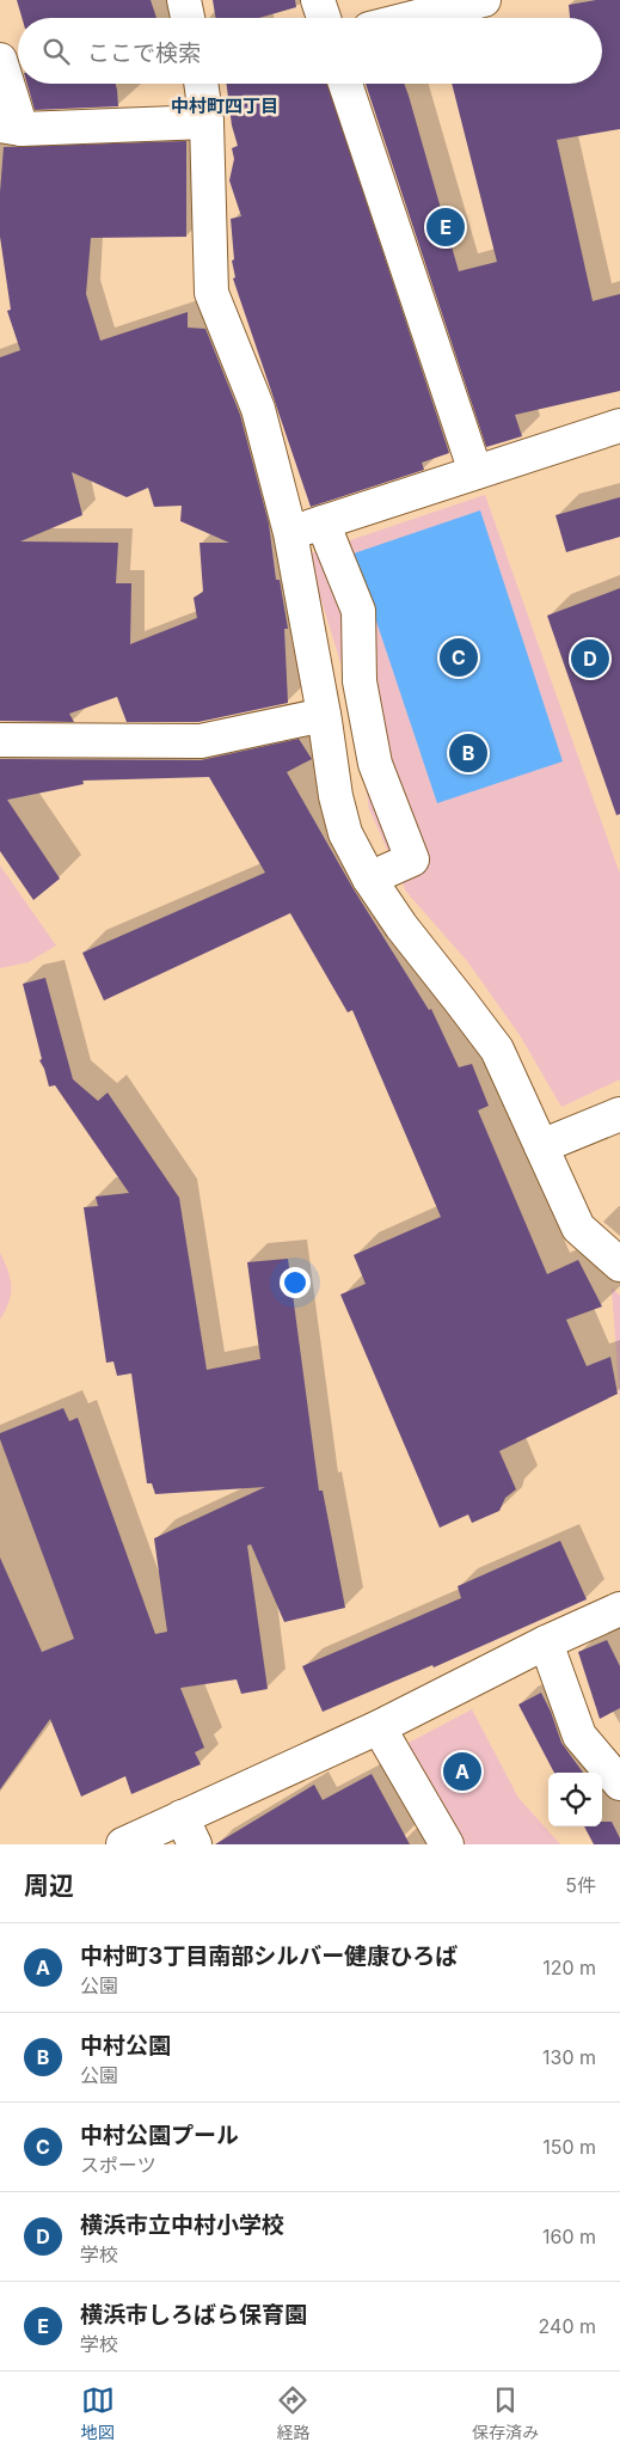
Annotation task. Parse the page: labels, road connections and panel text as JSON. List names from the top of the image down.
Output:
{
  "districts": ["中村町四丁目"],
  "page": {
    "search": "ここで検索",
    "pins": [
      "E",
      "C",
      "D",
      "B",
      "A"
    ],
    "heading": ["周辺", "5件"],
    "list": [
      {
        "mark": "A",
        "name": "中村町3丁目南部シルバー健康ひろば",
        "note": "公園",
        "value": "120 m"
      },
      {
        "mark": "B",
        "name": "中村公園",
        "note": "公園",
        "value": "130 m"
      },
      {
        "mark": "C",
        "name": "中村公園プール",
        "note": "スポーツ",
        "value": "150 m"
      },
      {
        "mark": "D",
        "name": "横浜市立中村小学校",
        "note": "学校",
        "value": "160 m"
      },
      {
        "mark": "E",
        "name": "横浜市しろばら保育園",
        "note": "学校",
        "value": "240 m"
      }
    ],
    "nav": ["地図", "経路", "保存済み"]
  }
}
